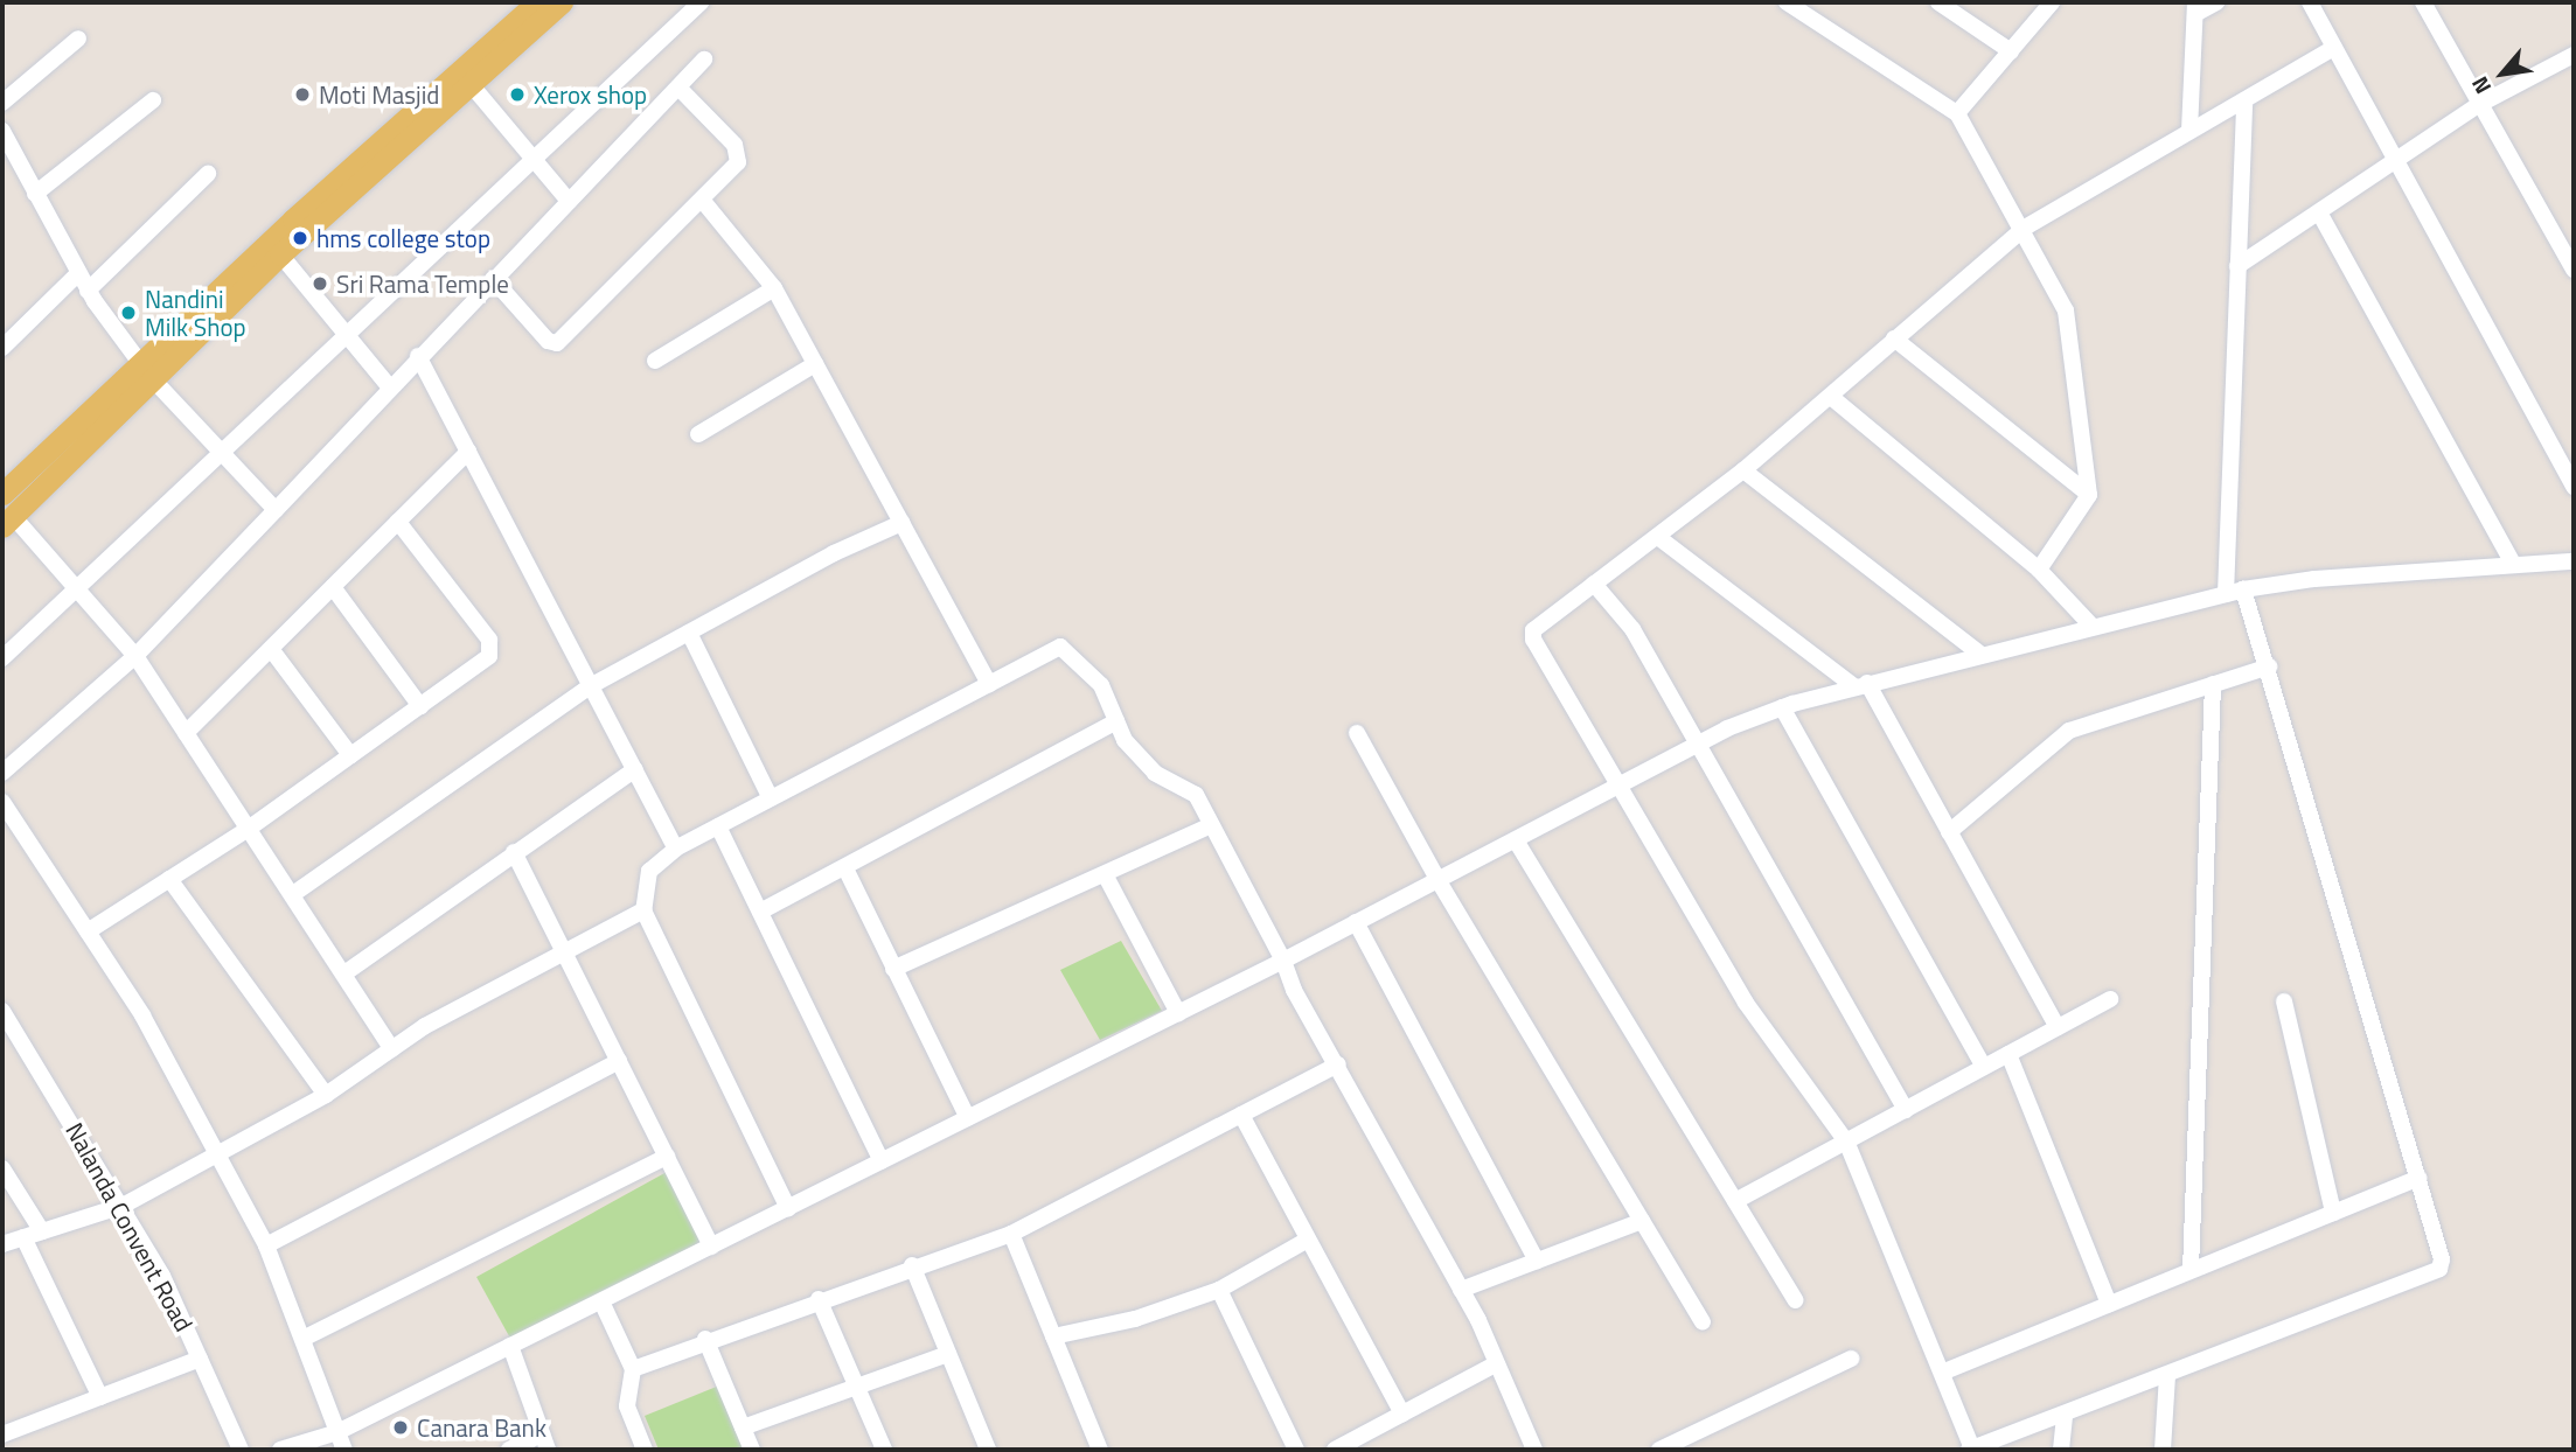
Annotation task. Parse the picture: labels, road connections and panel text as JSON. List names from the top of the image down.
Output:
{
  "streets": {
    "street": ["Nalanda Convent Road"]
  },
  "places": [
    "Moti Masjid",
    "Xerox shop",
    "hms college stop",
    "Sri Rama Temple",
    "Nandini Milk Shop",
    "Canara Bank"
  ],
  "north": "bottom left"
}
